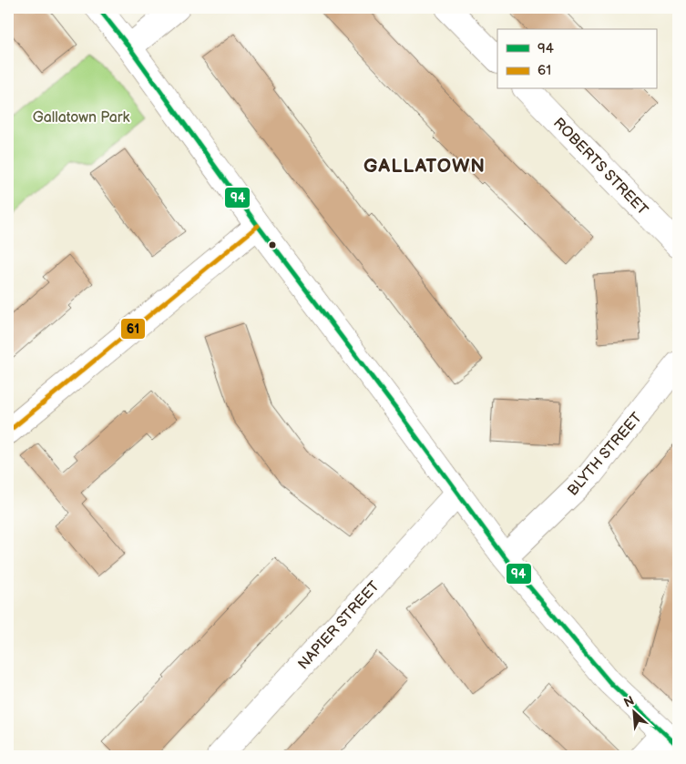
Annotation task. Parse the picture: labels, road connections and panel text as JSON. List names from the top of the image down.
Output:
{
  "streets": {
    "street": ["ROBERTS STREET", "BLYTH STREET", "NAPIER STREET"]
  },
  "districts": ["GALLATOWN"],
  "parks": ["Gallatown Park"],
  "lines": ["transit line 94", "transit line 61"],
  "legend": ["94", "61"],
  "north": "top left"
}
